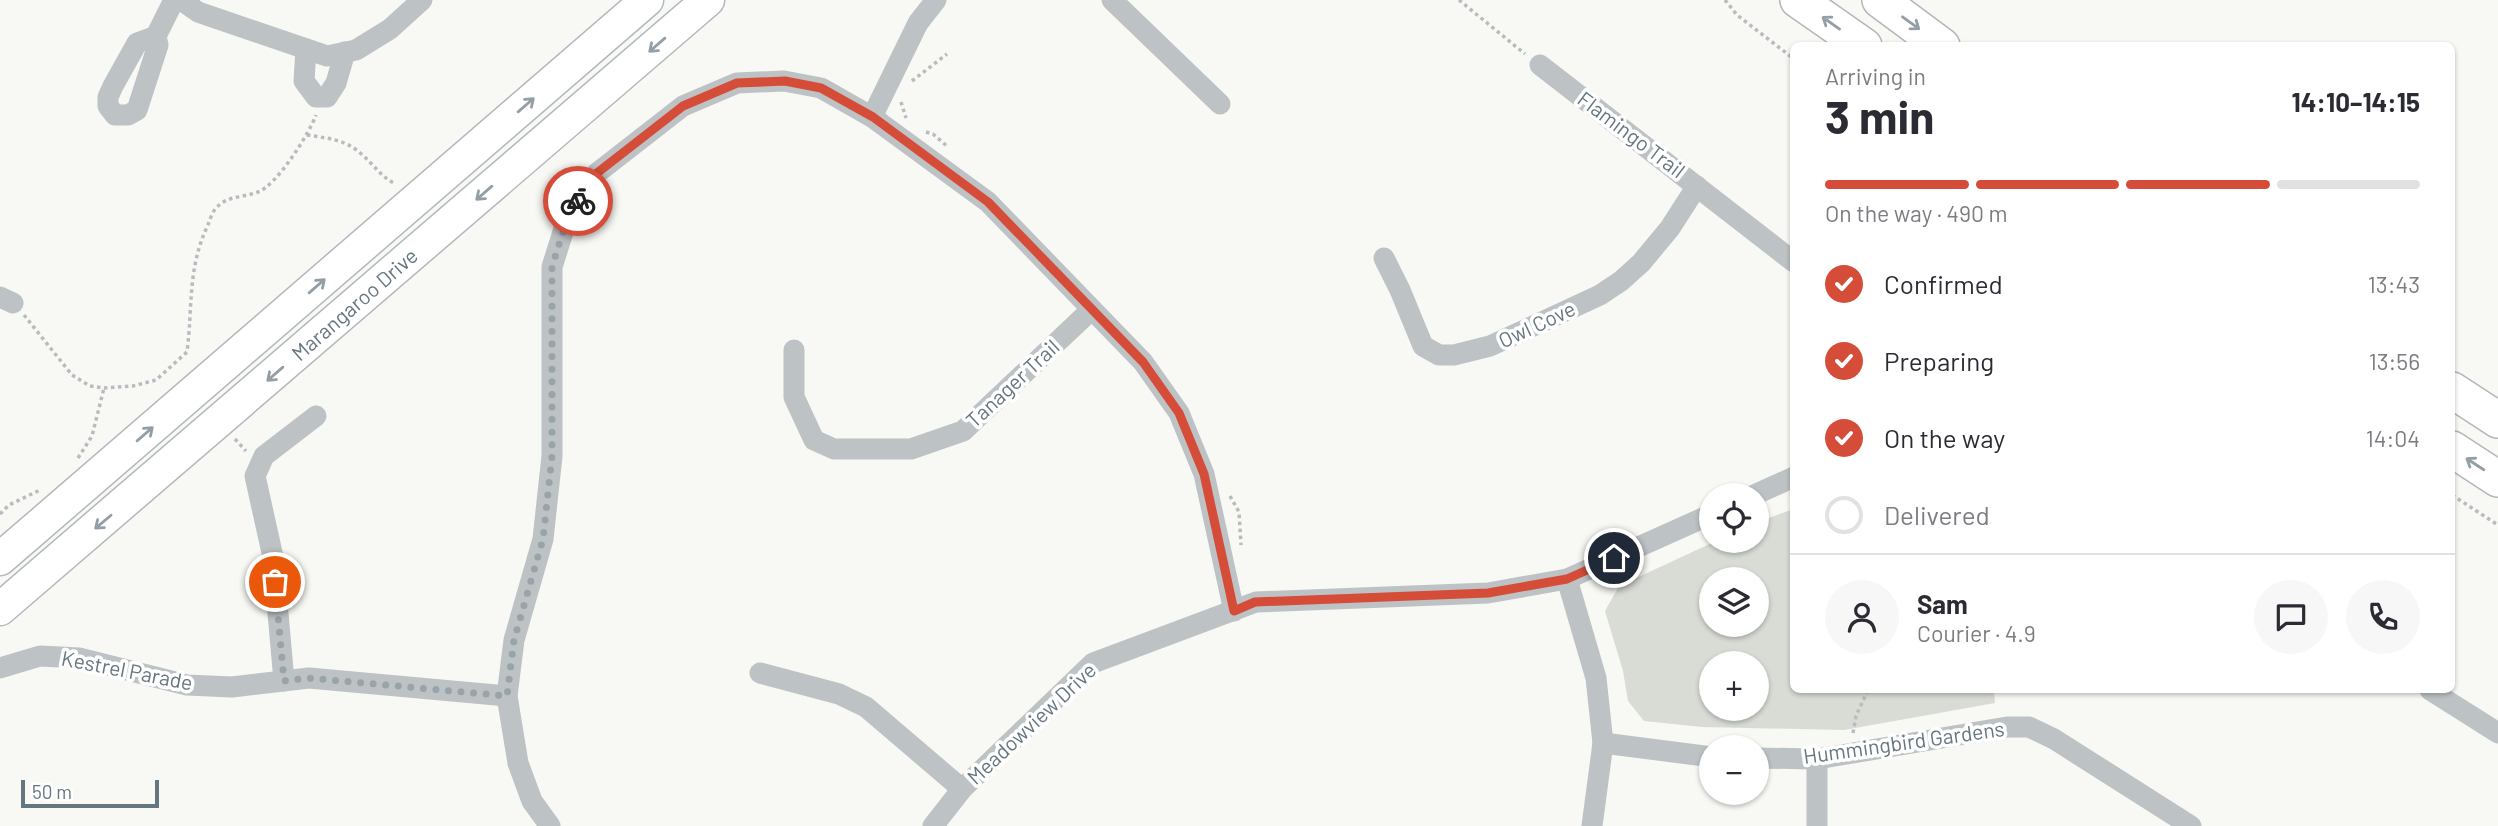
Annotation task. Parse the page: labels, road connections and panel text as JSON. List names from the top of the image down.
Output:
{
  "streets": {
    "main road": ["Marangaroo Drive"],
    "street": [
      "Flamingo Trail",
      "Owl Cove",
      "Tanager Trail",
      "Kestrel Parade",
      "Meadowview Drive",
      "Hummingbird Gardens"
    ]
  },
  "crossings": [
    ["Flamingo Trail", "Owl Cove"]
  ],
  "scale_bar": "50 m",
  "page": {
    "heading": ["3 min", "Arriving in", "14:10–14:15"],
    "panel": ["Sam", "Courier · 4.9"],
    "bar": "On the way · 490 m",
    "list": [
      ["Confirmed", "13:43"],
      ["Preparing", "13:56"],
      ["On the way", "14:04"],
      "Delivered"
    ],
    "map_buttons": ["+", "−"],
    "scale": "50 m"
  }
}
